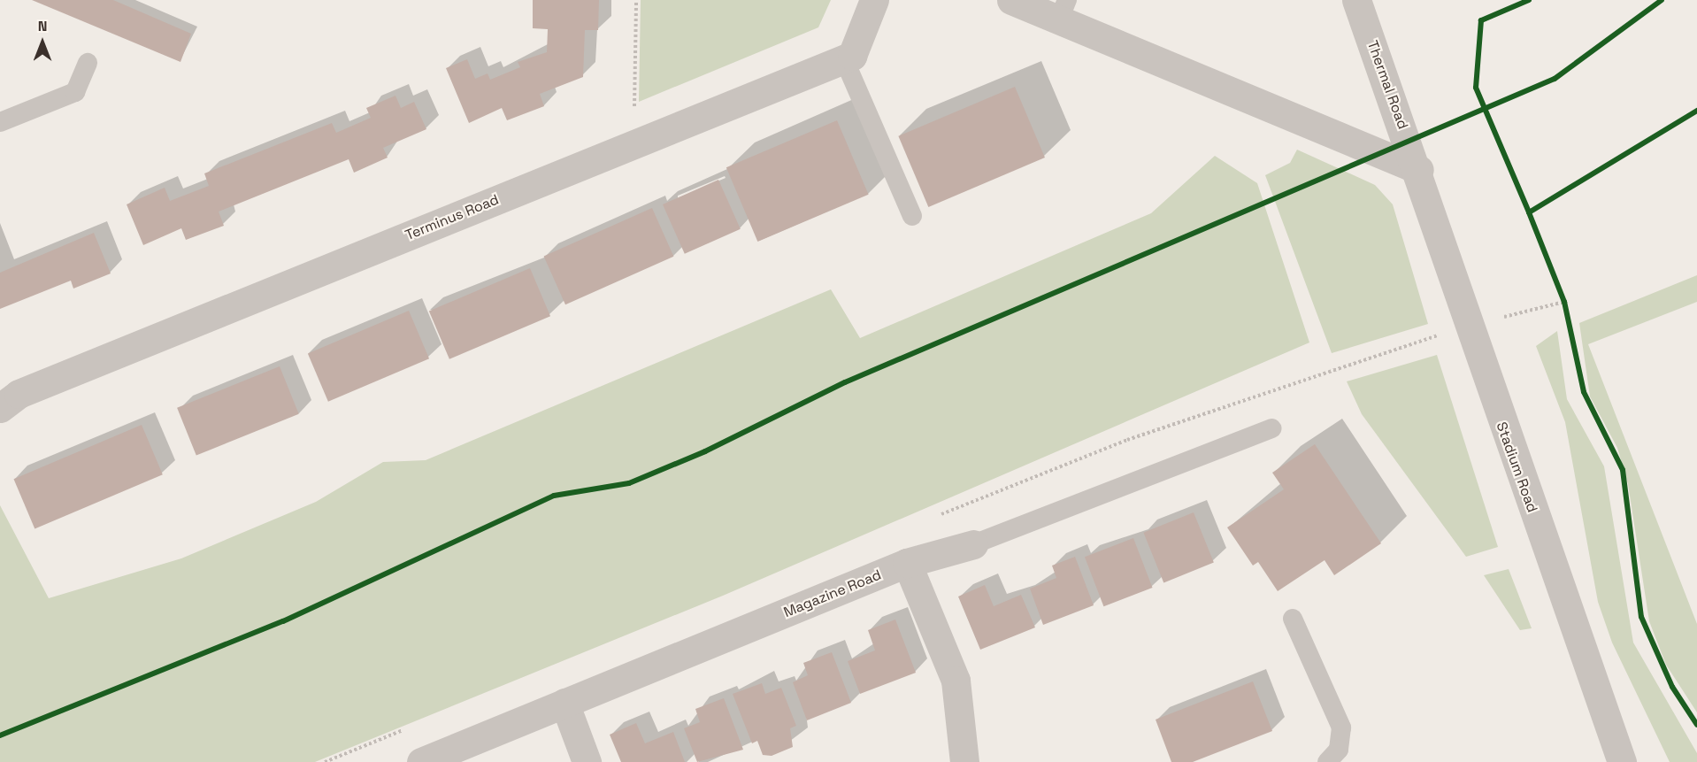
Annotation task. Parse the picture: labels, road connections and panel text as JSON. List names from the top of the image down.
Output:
{
  "streets": {
    "street": [
      "Thermal Road",
      "Terminus Road",
      "Stadium Road",
      "Magazine Road"
    ]
  },
  "crossings": [
    ["Thermal Road", "Stadium Road"]
  ],
  "north": "top"
}
